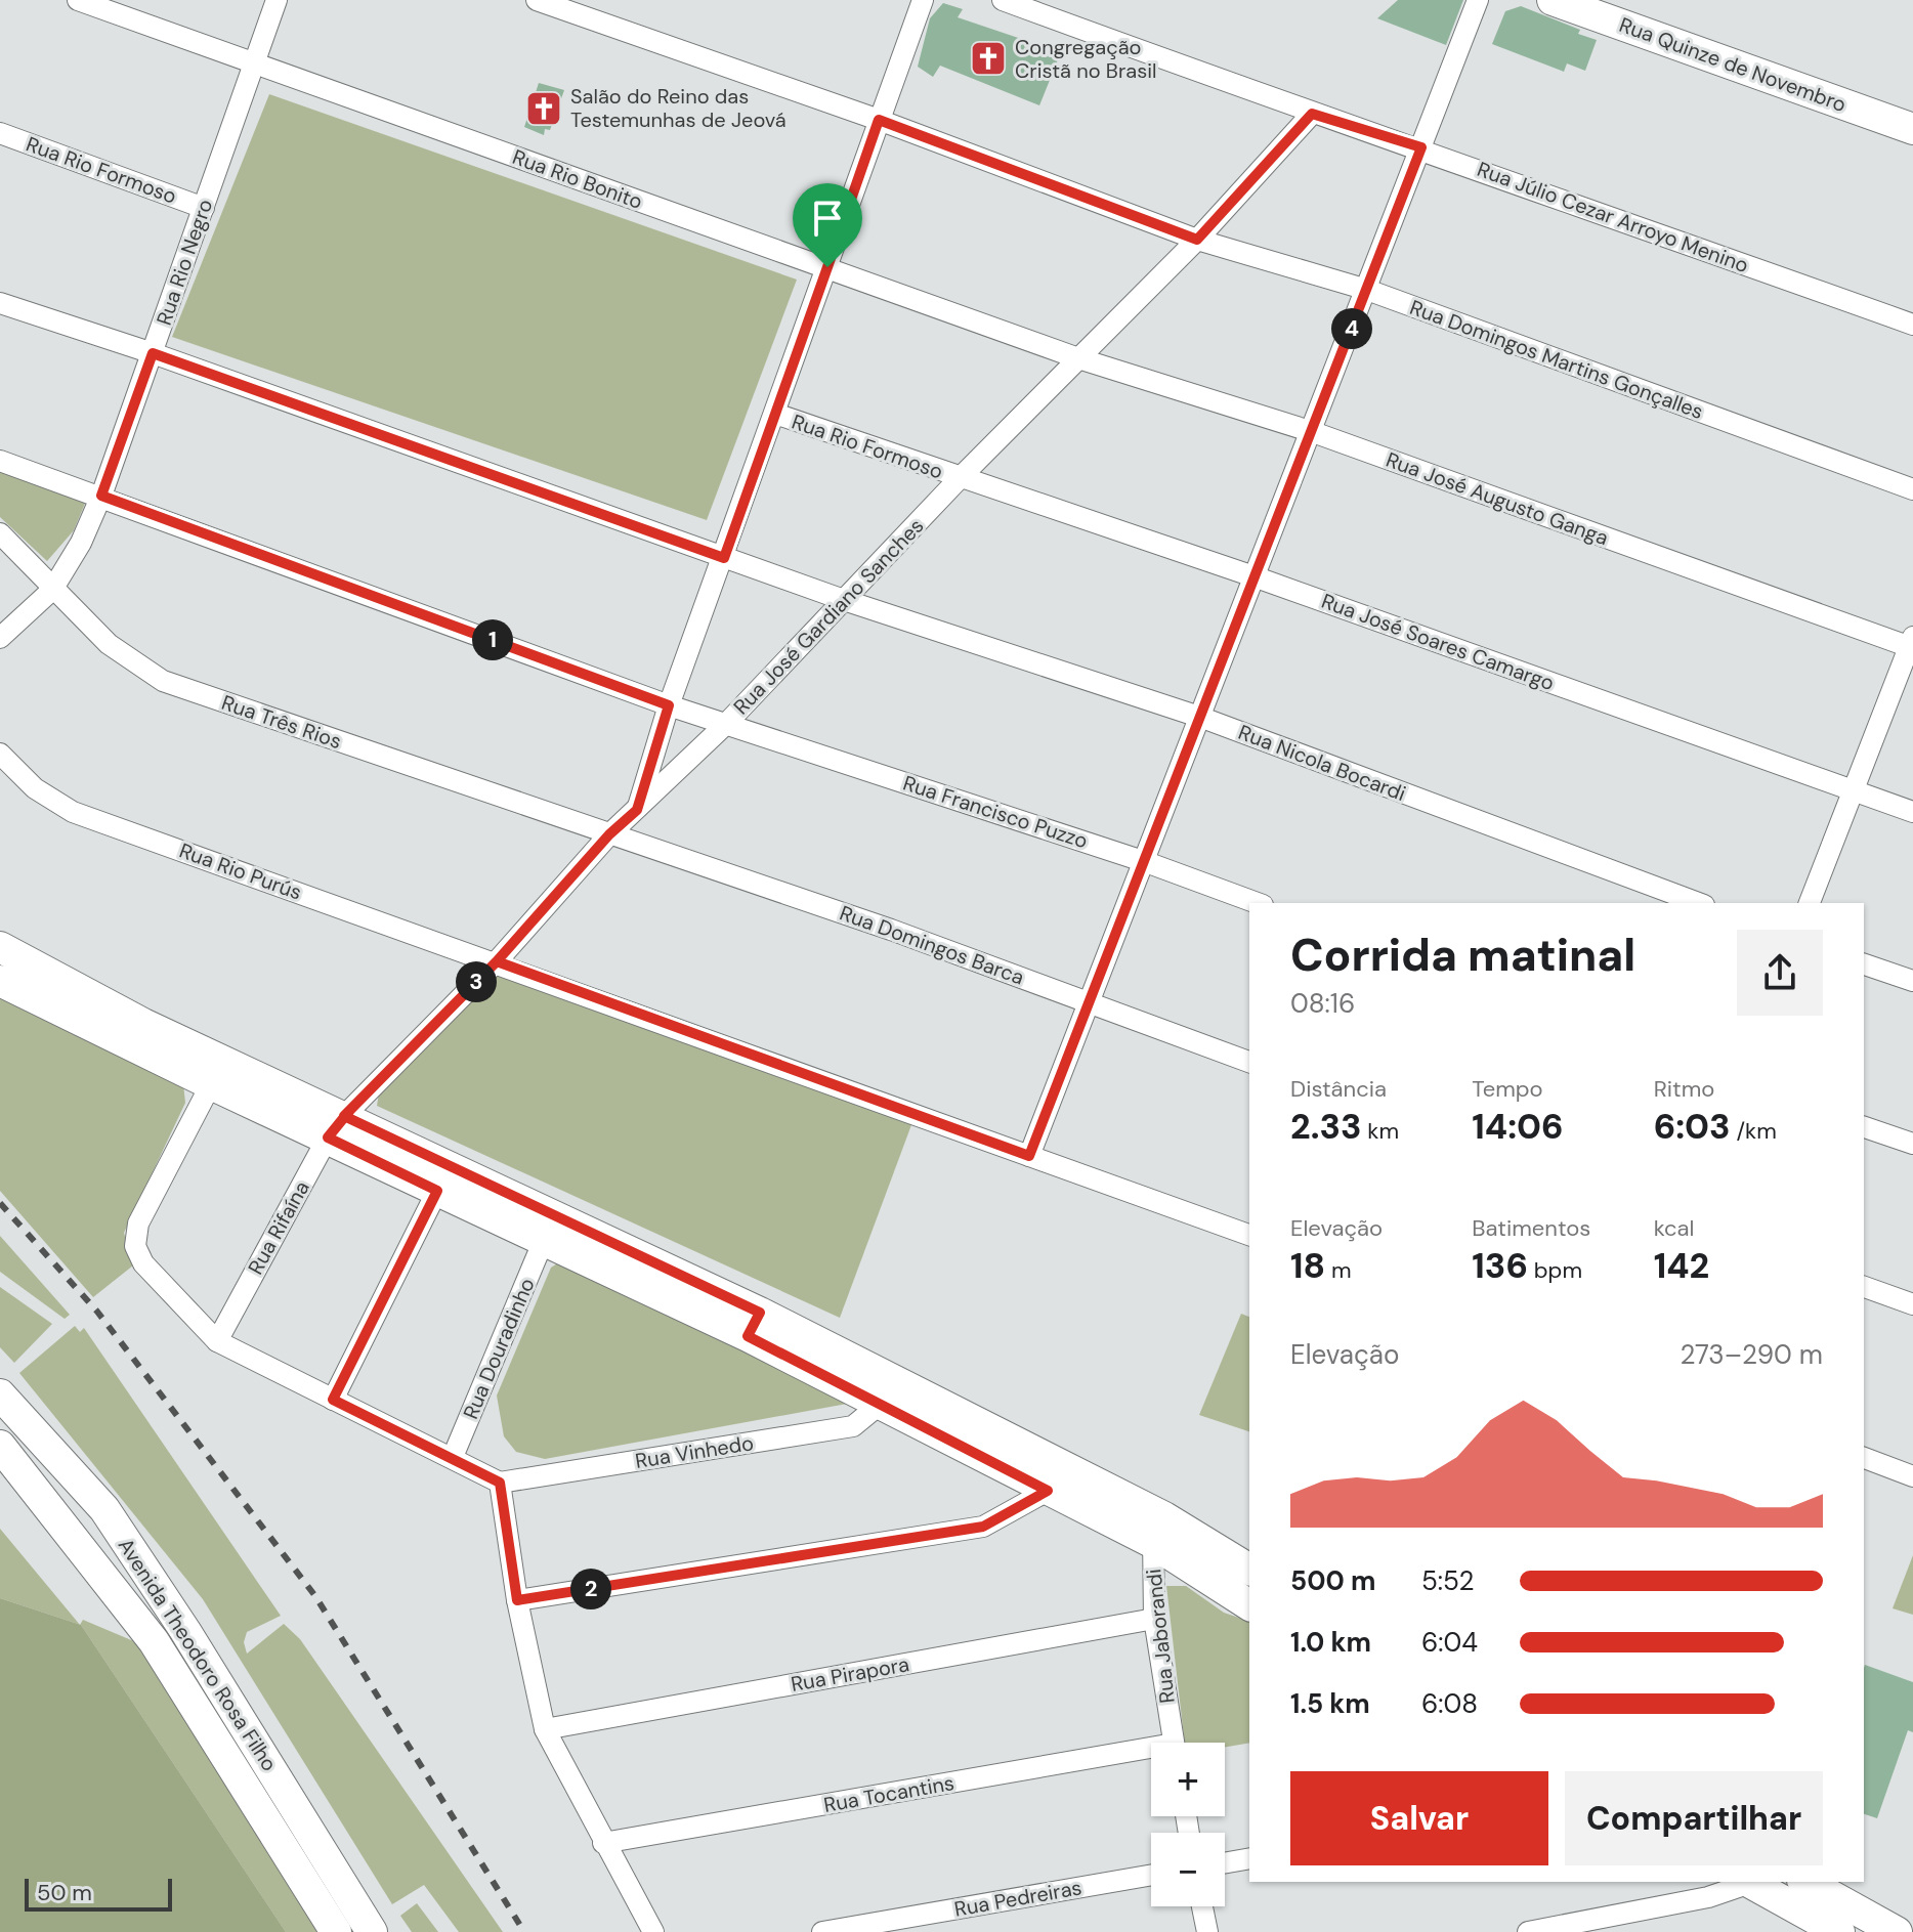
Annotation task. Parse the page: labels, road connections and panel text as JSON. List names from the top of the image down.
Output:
{
  "streets": {
    "main road": ["Rua Quinze de Novembro", "Avenida Theodoro Rosa Filho"],
    "street": [
      "Rua Rio Formoso",
      "Rua Rio Bonito",
      "Rua Júlio Cezar Arroyo Menino",
      "Rua Rio Negro",
      "Rua Domingos Martins Gonçalles",
      "Rua José Augusto Ganga",
      "Rua José Gardiano Sanches",
      "Rua José Soares Camargo",
      "Rua Três Rios",
      "Rua Nicola Bocardi",
      "Rua Francisco Puzzo",
      "Rua Rio Purús",
      "Rua Domingos Barca",
      "Rua Rifaína",
      "Rua Douradinho",
      "Rua Vinhedo",
      "Rua Jaborandi",
      "Rua Pirapora",
      "Rua Tocantins",
      "Rua Pedreiras"
    ]
  },
  "crossings": [
    ["Rua Rio Formoso", "Rua Rio Negro"],
    ["Rua Rio Formoso", "Rua José Gardiano Sanches"],
    ["Rua Rio Formoso", "Rua José Soares Camargo"],
    ["Rua Rio Bonito", "Rua Rio Negro"],
    ["Rua Rio Bonito", "Rua José Augusto Ganga"],
    ["Rua Rio Bonito", "Rua José Gardiano Sanches"],
    ["Rua Júlio Cezar Arroyo Menino", "Rua José Gardiano Sanches"],
    ["Rua Rio Negro", "Rua Três Rios"],
    ["Rua Rio Negro", "Rua Nicola Bocardi"],
    ["Rua Rio Negro", "Rua Francisco Puzzo"],
    ["Rua Domingos Martins Gonçalles", "Rua José Gardiano Sanches"],
    ["Rua José Augusto Ganga", "Rua José Gardiano Sanches"],
    ["Rua José Gardiano Sanches", "Rua José Soares Camargo"],
    ["Rua José Gardiano Sanches", "Rua Três Rios"],
    ["Rua José Gardiano Sanches", "Rua Nicola Bocardi"],
    ["Rua José Gardiano Sanches", "Rua Francisco Puzzo"],
    ["Rua José Gardiano Sanches", "Rua Rio Purús"],
    ["Rua José Gardiano Sanches", "Rua Domingos Barca"],
    ["Rua José Gardiano Sanches", "Rua Rifaína"],
    ["Rua Três Rios", "Rua Domingos Barca"],
    ["Rua Jaborandi", "Rua Pirapora"]
  ],
  "places": {
    "church": ["Congregação Cristã no Brasil", "Salão do Reino das Testemunhas de Jeová"]
  },
  "scale_bar": "50 m",
  "page": {
    "pins": [
      "4",
      "1",
      "3",
      "2"
    ],
    "heading": ["Corrida matinal", "08:16"],
    "stats": [
      ["Distância", "2.33 km"],
      ["Tempo", "14:06"],
      ["Ritmo", "6:03 /km"],
      ["Elevação", "18 m"],
      ["Batimentos", "136 bpm"],
      ["kcal", "142"]
    ],
    "chart": ["Elevação", "273–290 m"],
    "list": [
      {
        "name": "500 m",
        "note": "5:52"
      },
      {
        "name": "1.0 km",
        "note": "6:04"
      },
      {
        "name": "1.5 km",
        "note": "6:08"
      }
    ],
    "map_buttons": ["+", "−"],
    "buttons": ["Salvar", "Compartilhar"],
    "scale": "50 m"
  }
}
